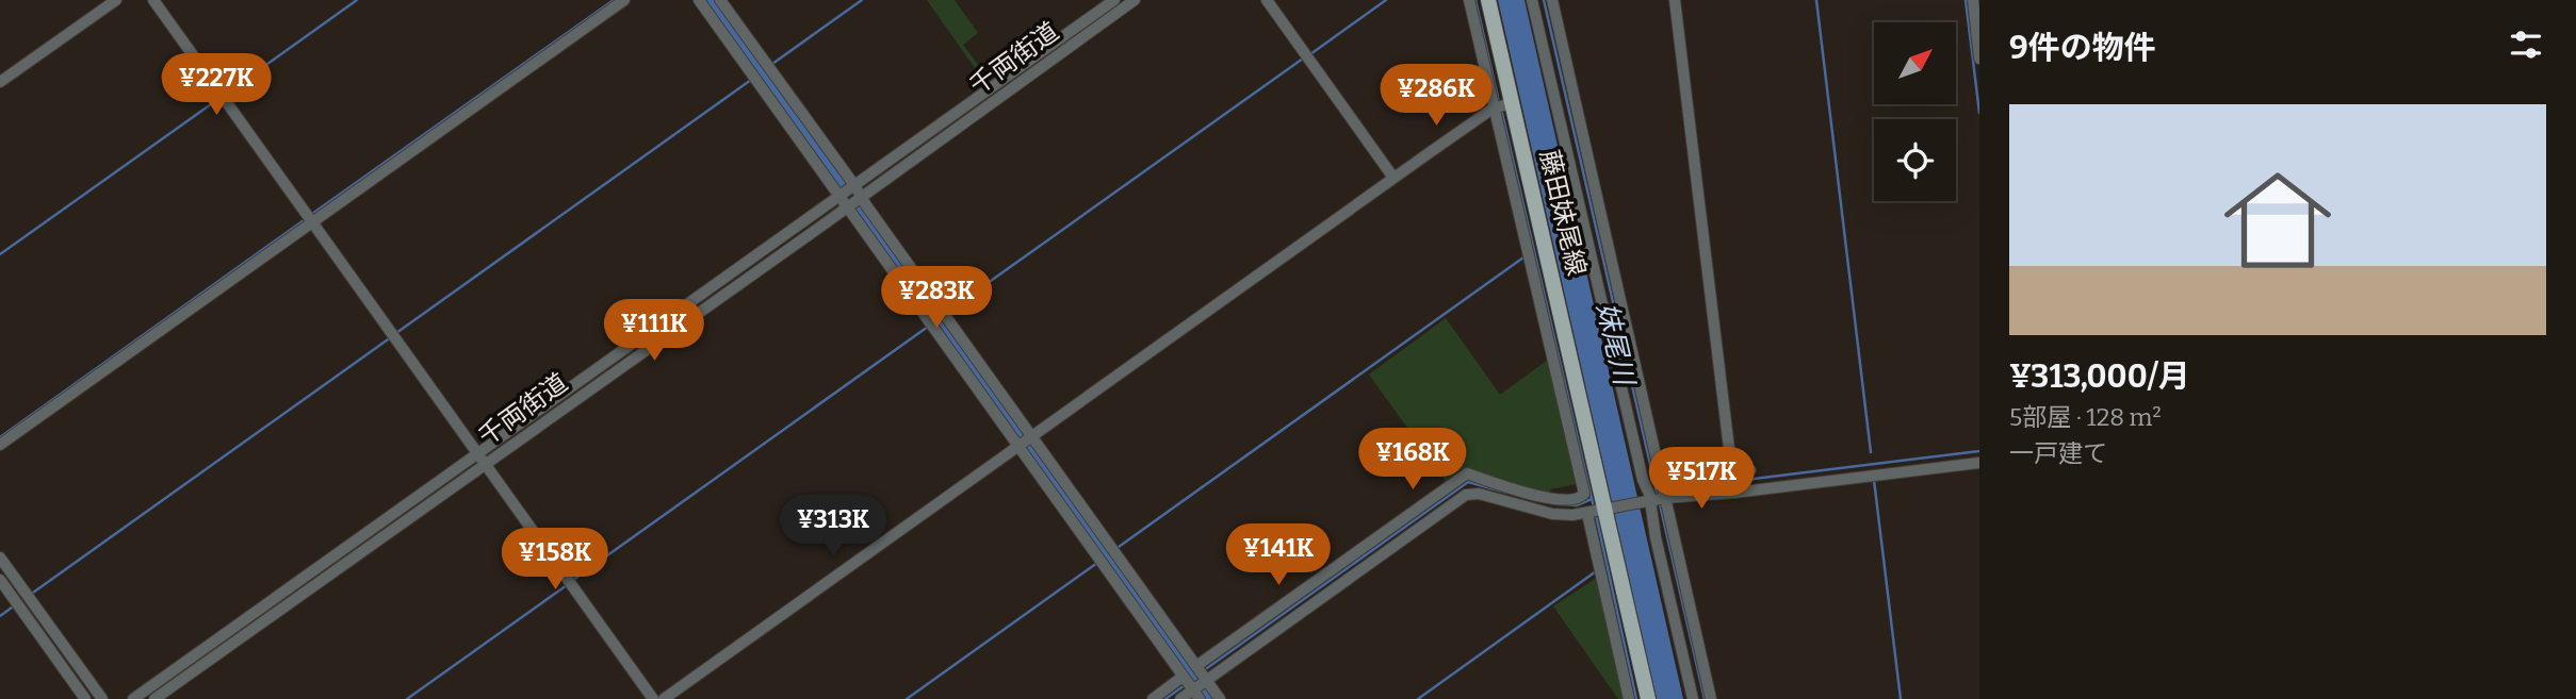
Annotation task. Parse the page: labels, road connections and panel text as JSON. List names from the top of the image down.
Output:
{
  "streets": {
    "main road": ["藤田妹尾線"],
    "street": ["千両街道"]
  },
  "water": ["妹尾川"],
  "north": "top right",
  "page": {
    "heading": "9件の物件",
    "price": [
      "¥227K",
      "¥286K",
      "¥283K",
      "¥111K",
      "¥168K",
      "¥517K",
      "¥313K",
      "¥141K",
      "¥158K"
    ],
    "list": [
      {
        "name": "¥313,000/月",
        "note": "5部屋 · 128 m² · 一戸建て"
      }
    ]
  }
}
